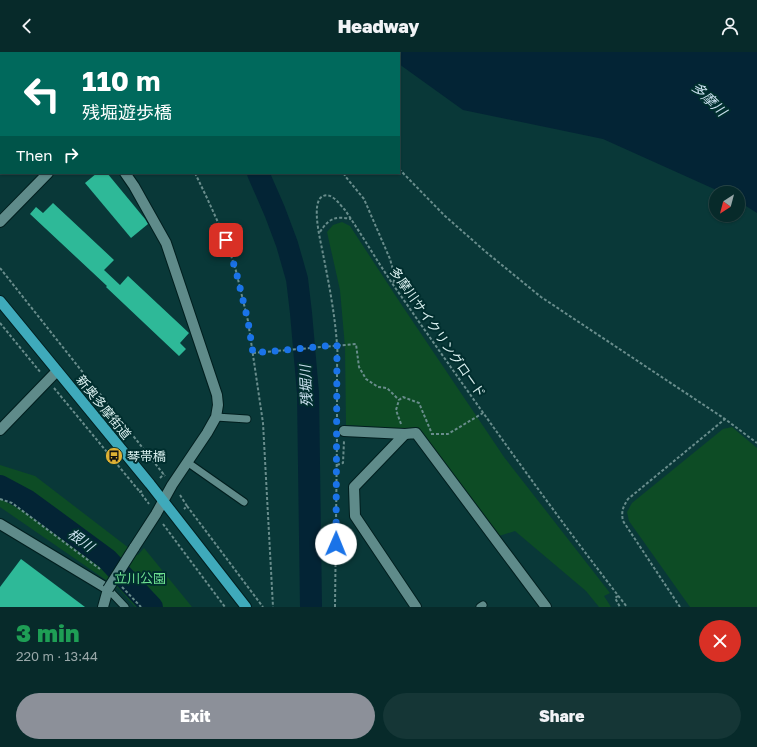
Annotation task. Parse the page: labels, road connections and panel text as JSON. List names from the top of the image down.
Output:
{
  "streets": {
    "main road": ["新奥多摩街道"],
    "path": ["多摩川サイクリングロード"]
  },
  "water": ["多摩川", "残堀川", "根川"],
  "parks": ["立川公園"],
  "places": {
    "bus stop": ["琴帯橋"]
  },
  "north": "bottom left",
  "page": {
    "header": "Headway",
    "turn": ["110 m", "残堀遊歩橋"],
    "then": "Then",
    "heading": ["3 min", "220 m · 13:44"],
    "buttons": ["Exit", "Share"]
  }
}
